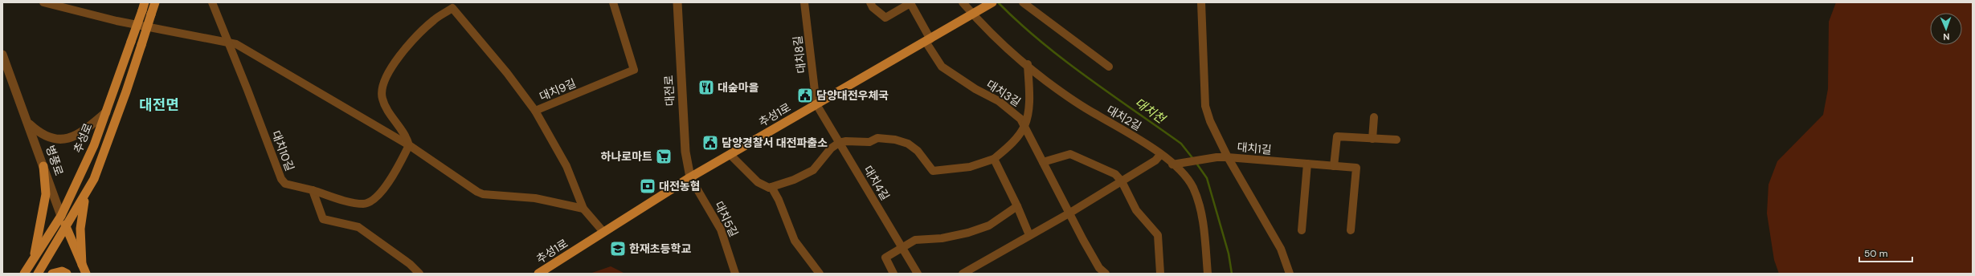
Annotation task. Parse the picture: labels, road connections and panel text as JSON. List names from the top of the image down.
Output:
{
  "streets": {
    "main road": ["추성1로", "추성로", "병풍로"],
    "street": [
      "대치8길",
      "대치9길",
      "대전로",
      "대치3길",
      "대치2길",
      "대치1길",
      "대치10길",
      "대치4길",
      "대치5길"
    ]
  },
  "crossings": [
    ["대치8길", "추성1로"],
    ["대치8길", "대치4길"],
    ["대치9길", "추성1로"],
    ["대전로", "추성1로"],
    ["대전로", "대치5길"],
    ["대치3길", "추성1로"],
    ["추성1로", "대치2길"],
    ["추성1로", "대치4길"],
    ["추성1로", "대치5길"],
    ["추성로", "병풍로"]
  ],
  "districts": ["대전면"],
  "water": ["대치천"],
  "places": {
    "restaurant": ["대숲마을"],
    "public building": ["담양대전우체국", "담양경찰서 대전파출소"],
    "supermarket": ["하나로마트"],
    "bank": ["대전농협"],
    "school or university": ["한재초등학교"]
  },
  "scale_bar": "50 m",
  "north": "bottom"
}
